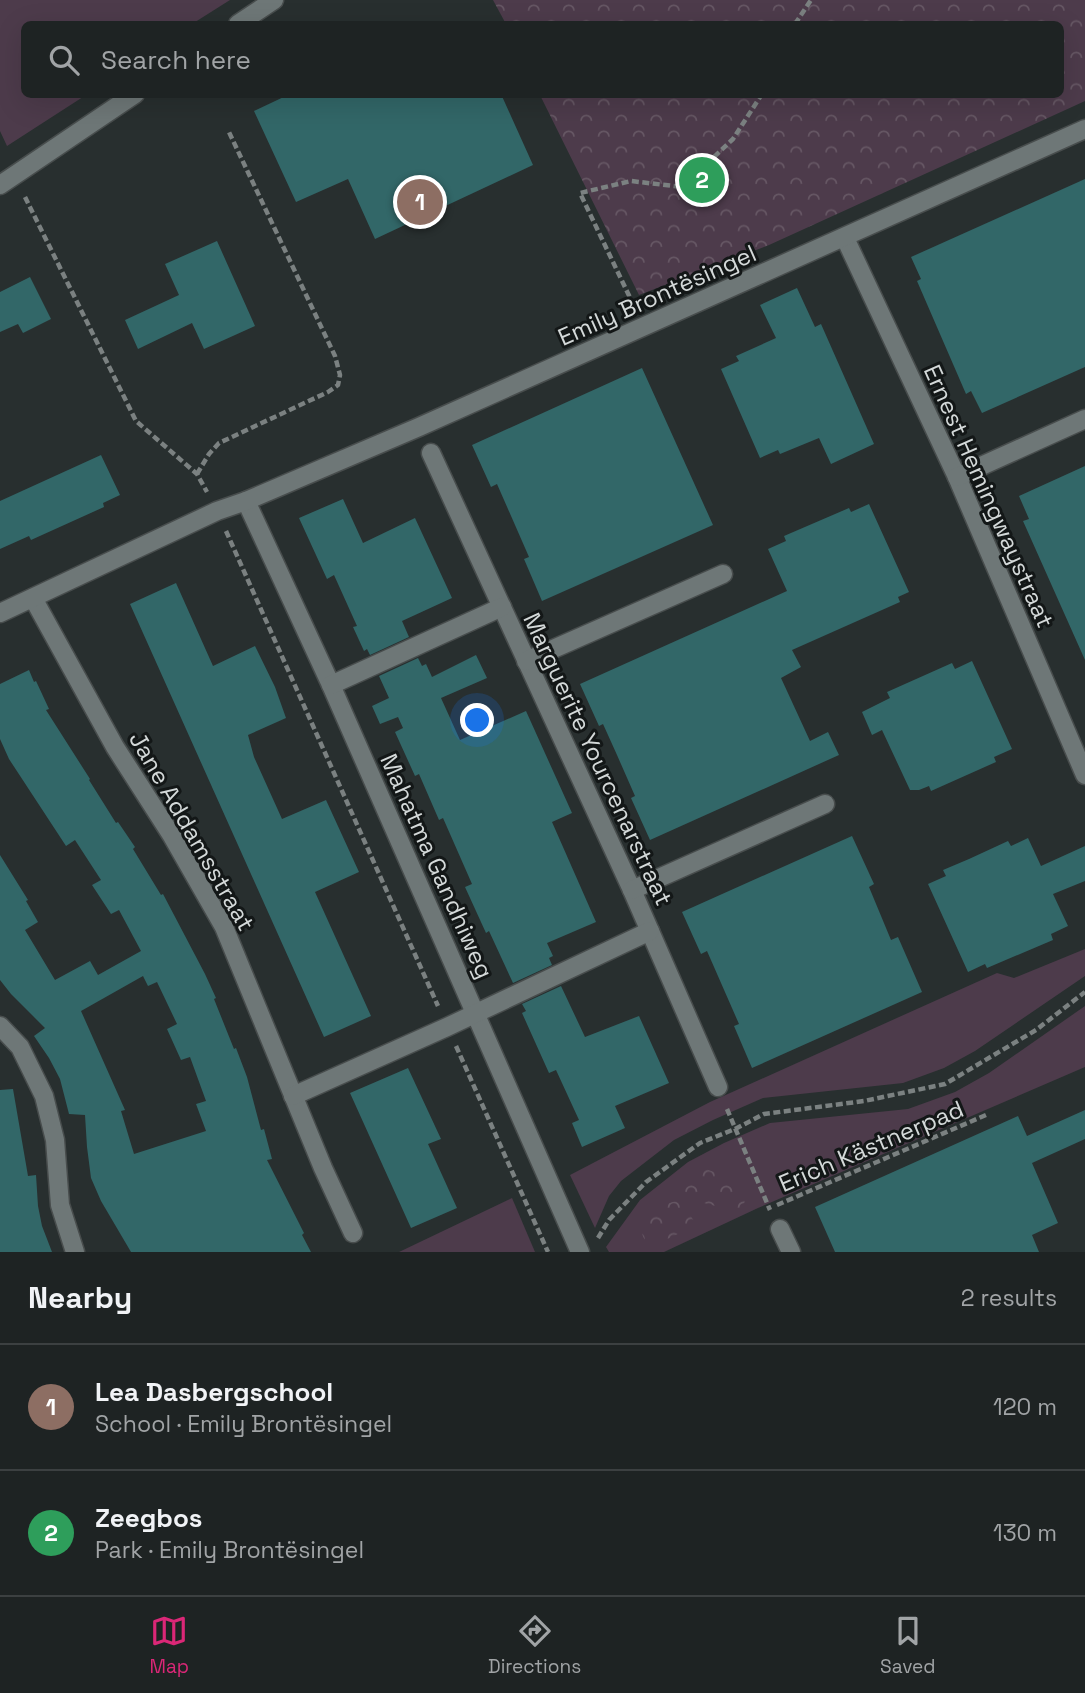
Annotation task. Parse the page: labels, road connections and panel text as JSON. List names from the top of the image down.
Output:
{
  "streets": {
    "street": [
      "Emily Brontësingel",
      "Ernest Hemingwaystraat",
      "Marguerite Yourcenarstraat",
      "Jane Addamsstraat",
      "Mahatma Gandhiweg"
    ],
    "path": ["Erich Kästnerpad"]
  },
  "crossings": [
    ["Emily Brontësingel", "Ernest Hemingwaystraat"],
    ["Emily Brontësingel", "Jane Addamsstraat"],
    ["Emily Brontësingel", "Mahatma Gandhiweg"]
  ],
  "page": {
    "search": "Search here",
    "pins": ["2", "1"],
    "heading": ["Nearby", "2 results"],
    "list": [
      {
        "mark": "1",
        "name": "Lea Dasbergschool",
        "note": "School · Emily Brontësingel",
        "value": "120 m"
      },
      {
        "mark": "2",
        "name": "Zeegbos",
        "note": "Park · Emily Brontësingel",
        "value": "130 m"
      }
    ],
    "nav": ["Map", "Directions", "Saved"]
  }
}
